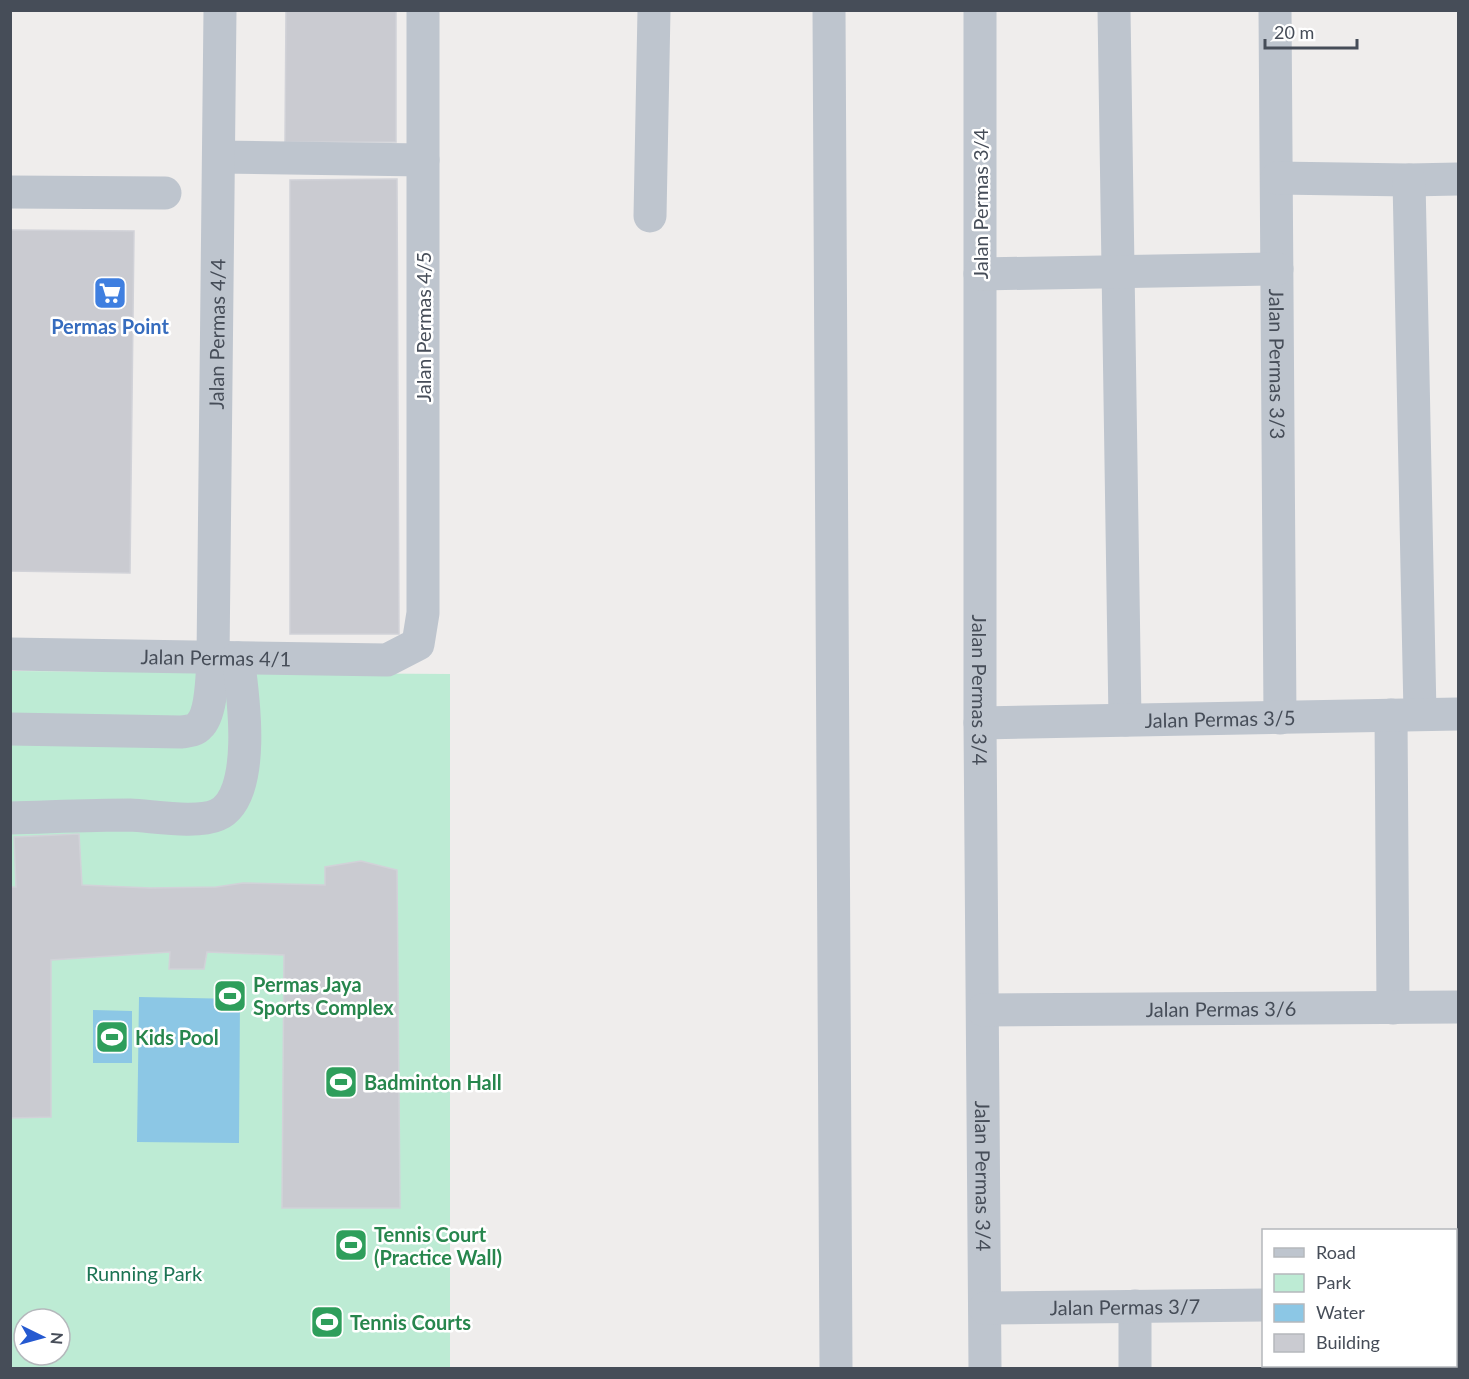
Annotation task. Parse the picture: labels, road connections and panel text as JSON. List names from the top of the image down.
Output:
{
  "streets": {
    "street": [
      "Jalan Permas 3/4",
      "Jalan Permas 4/5",
      "Jalan Permas 4/4",
      "Jalan Permas 3/3",
      "Jalan Permas 4/1",
      "Jalan Permas 3/5",
      "Jalan Permas 3/6",
      "Jalan Permas 3/7"
    ]
  },
  "crossings": [
    ["Jalan Permas 3/4", "Jalan Permas 3/5"],
    ["Jalan Permas 3/4", "Jalan Permas 3/6"],
    ["Jalan Permas 3/4", "Jalan Permas 3/7"],
    ["Jalan Permas 4/5", "Jalan Permas 4/1"],
    ["Jalan Permas 4/4", "Jalan Permas 4/1"],
    ["Jalan Permas 3/3", "Jalan Permas 3/5"]
  ],
  "parks": ["Running Park"],
  "places": {
    "supermarket": ["Permas Point"],
    "sports": [
      "Permas Jaya Sports Complex",
      "Kids Pool",
      "Badminton Hall",
      "Tennis Court (Practice Wall)",
      "Tennis Courts"
    ]
  },
  "legend": [
    "Road",
    "Park",
    "Water",
    "Building"
  ],
  "scale_bar": "20 m",
  "north": "right"
}
